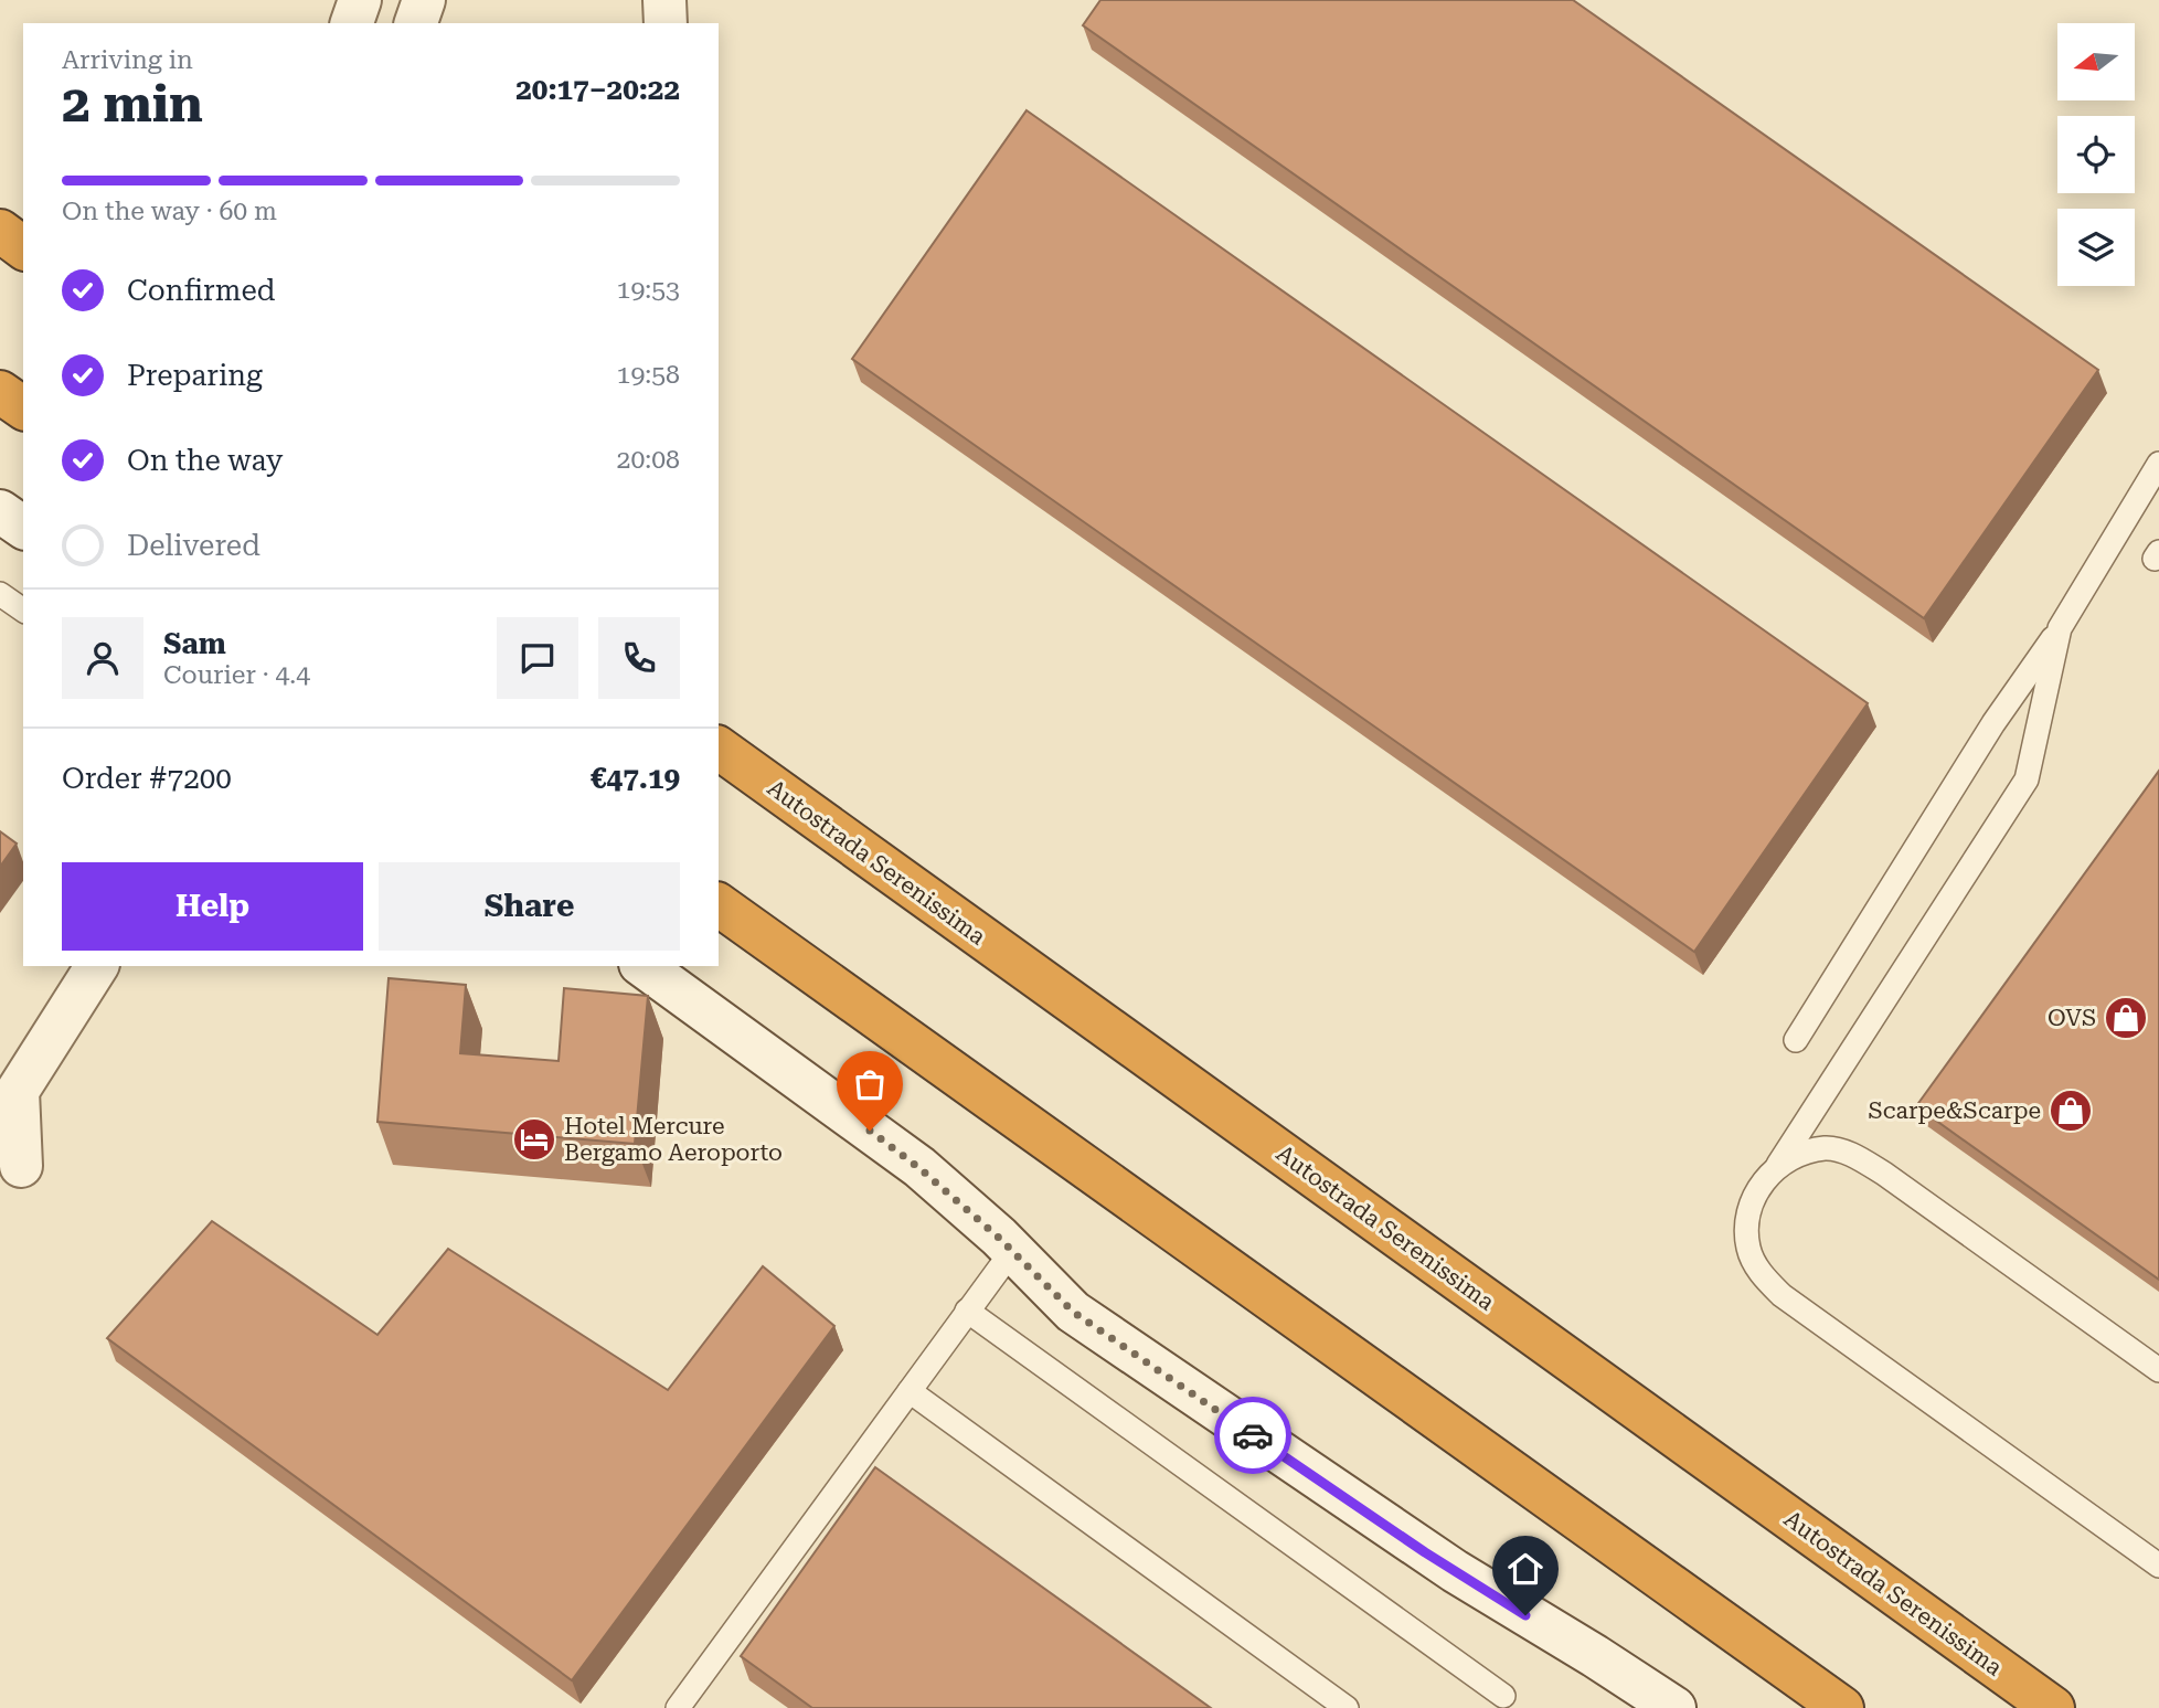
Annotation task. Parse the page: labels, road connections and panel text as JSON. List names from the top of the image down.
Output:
{
  "streets": {
    "highway": ["Autostrada Serenissima"]
  },
  "places": {
    "shop": ["OVS", "Scarpe&Scarpe"],
    "hotel": ["Hotel Mercure Bergamo Aeroporto"]
  },
  "north": "left",
  "page": {
    "heading": ["2 min", "Arriving in", "20:17–20:22"],
    "panel": [
      "Sam",
      "Courier · 4.4",
      "Order #7200",
      "€47.19"
    ],
    "bar": "On the way · 60 m",
    "list": [
      ["Confirmed", "19:53"],
      ["Preparing", "19:58"],
      ["On the way", "20:08"],
      "Delivered"
    ],
    "buttons": ["Help", "Share"]
  }
}
